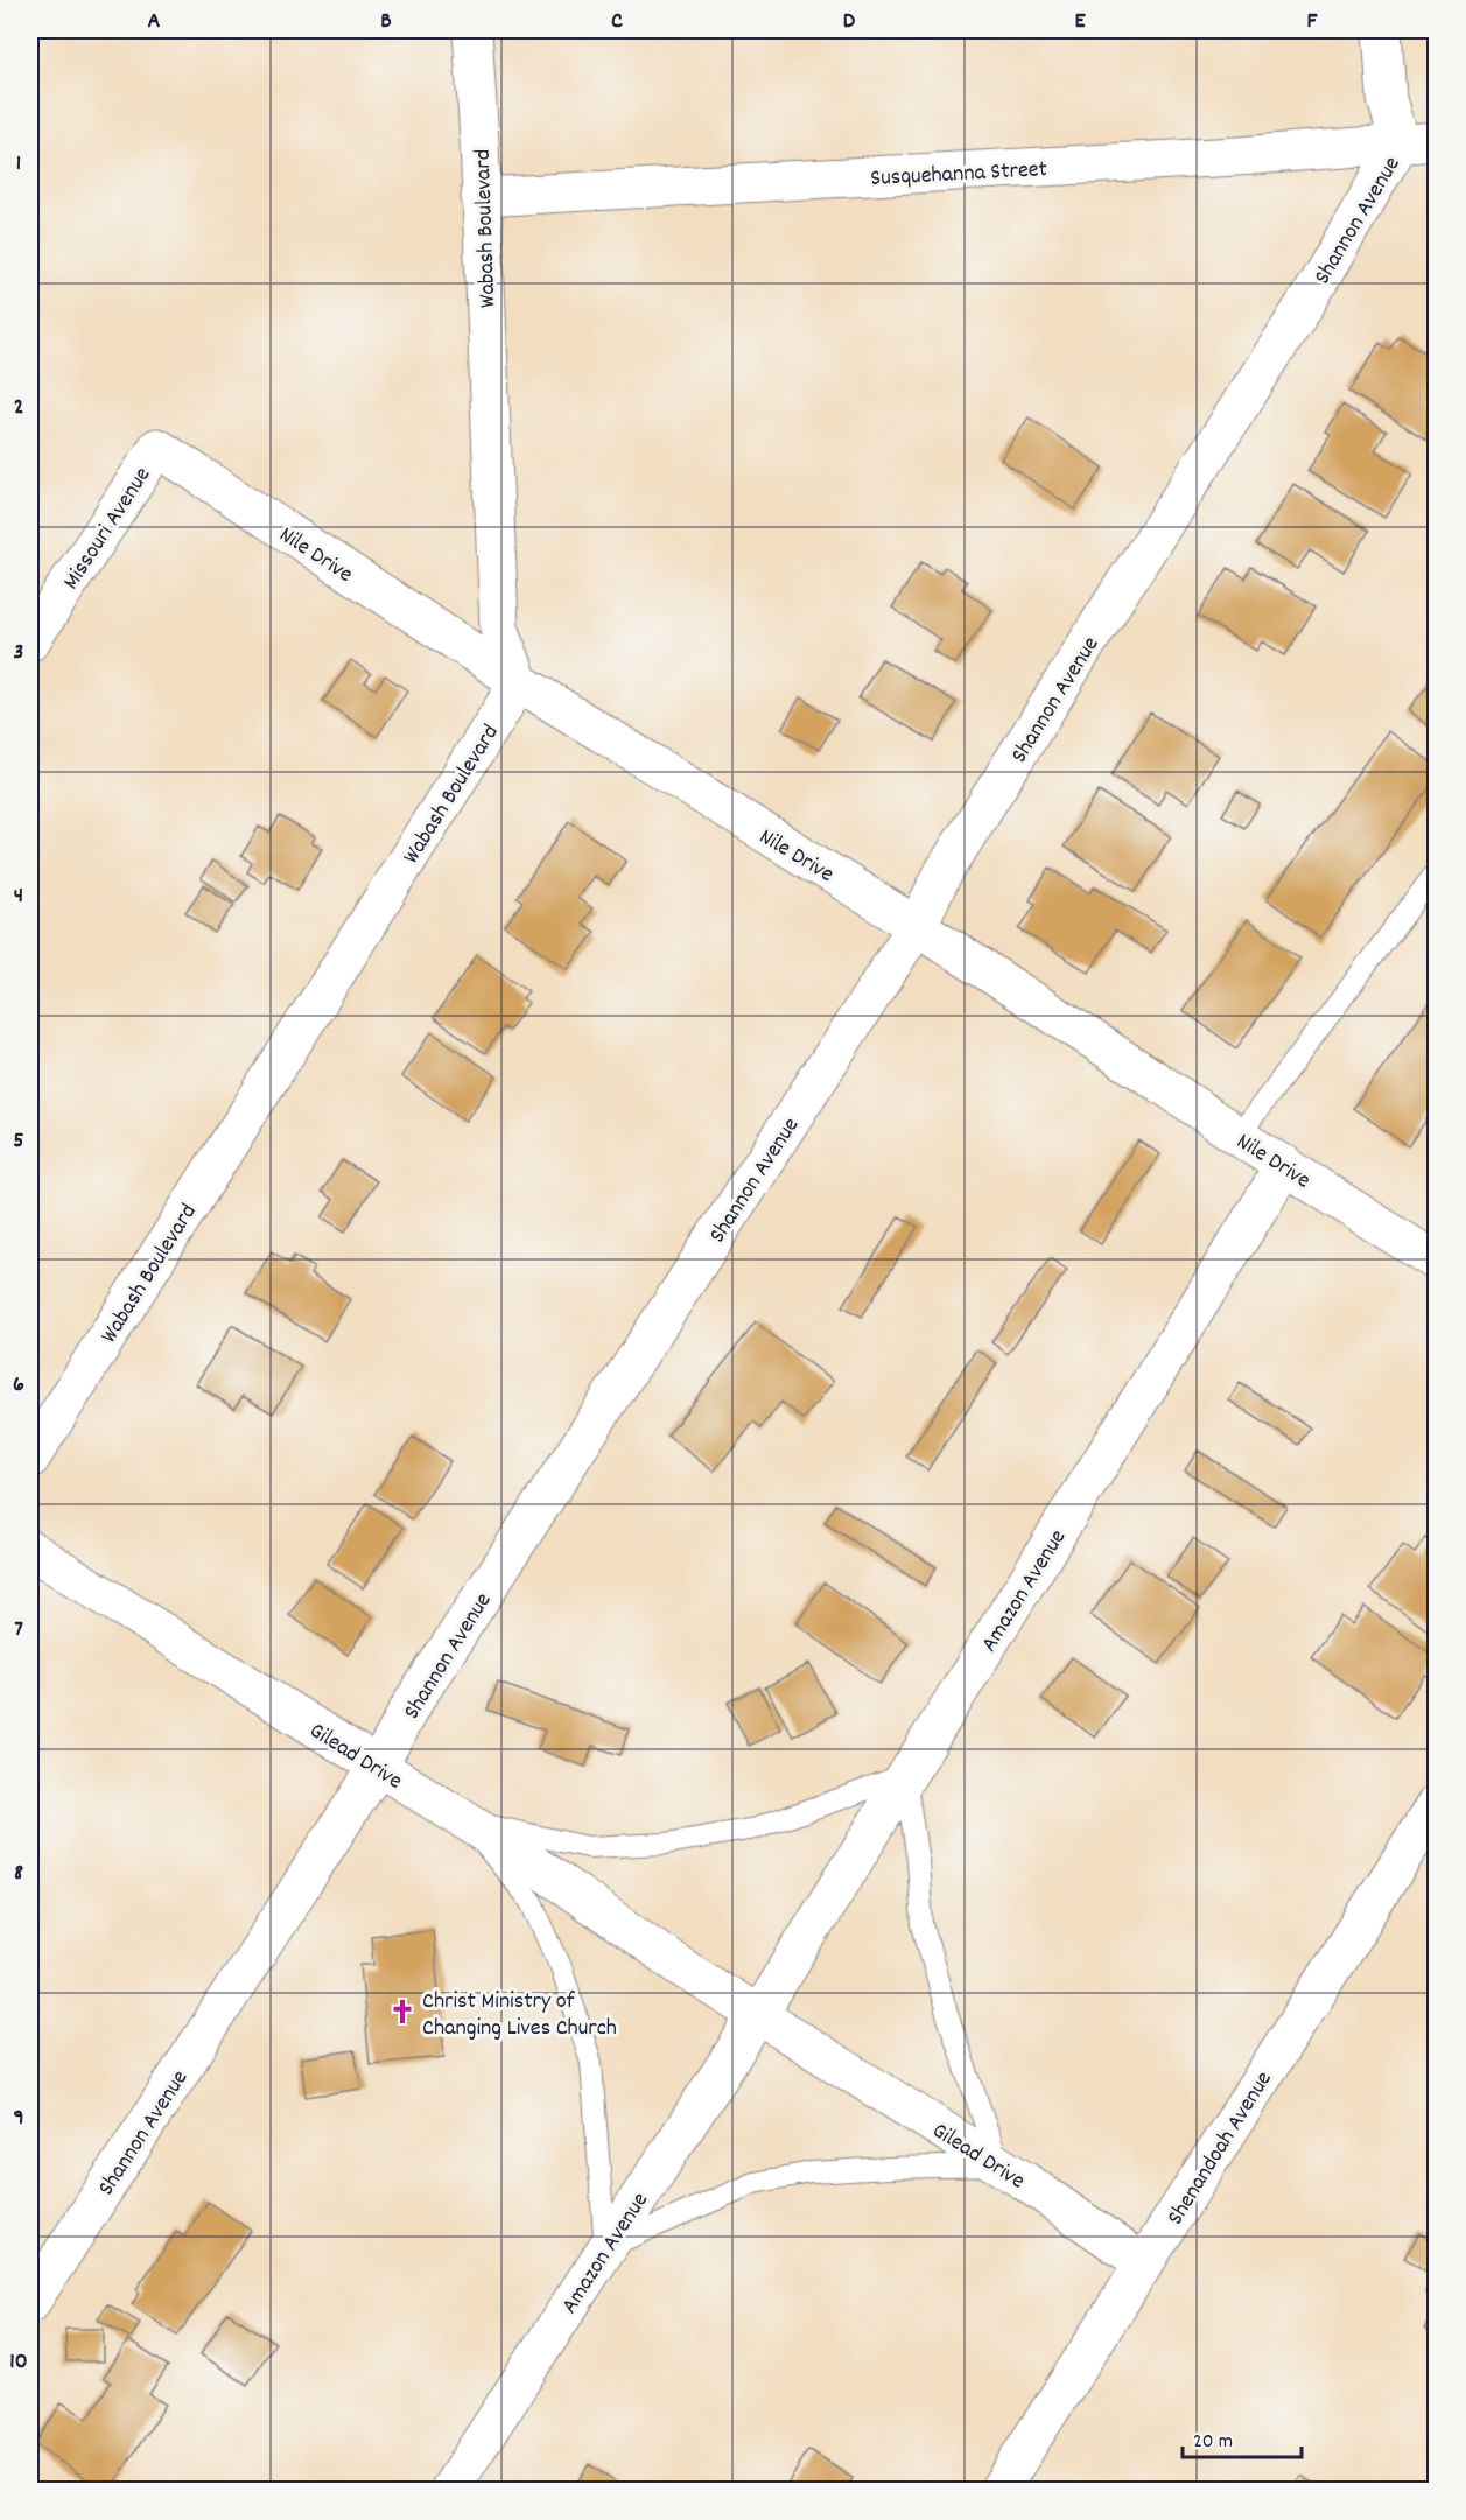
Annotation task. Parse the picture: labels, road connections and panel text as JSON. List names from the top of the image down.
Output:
{
  "streets": {
    "street": [
      "Susquehanna Street",
      "Shannon Avenue",
      "Wabash Boulevard",
      "Missouri Avenue",
      "Nile Drive",
      "Amazon Avenue",
      "Gilead Drive",
      "Shenandoah Avenue"
    ]
  },
  "crossings": [
    ["Susquehanna Street", "Shannon Avenue"],
    ["Susquehanna Street", "Wabash Boulevard"],
    ["Shannon Avenue", "Nile Drive"],
    ["Shannon Avenue", "Gilead Drive"],
    ["Wabash Boulevard", "Nile Drive"],
    ["Missouri Avenue", "Nile Drive"],
    ["Nile Drive", "Amazon Avenue"],
    ["Amazon Avenue", "Gilead Drive"],
    ["Gilead Drive", "Shenandoah Avenue"]
  ],
  "places": {
    "church": ["Christ Ministry of Changing Lives Church"]
  },
  "scale_bar": "20 m",
  "grid": {
    "columns": [
      "A",
      "B",
      "C",
      "D",
      "E",
      "F"
    ],
    "rows": [
      "1",
      "2",
      "3",
      "4",
      "5",
      "6",
      "7",
      "8",
      "9",
      "10"
    ]
  }
}
